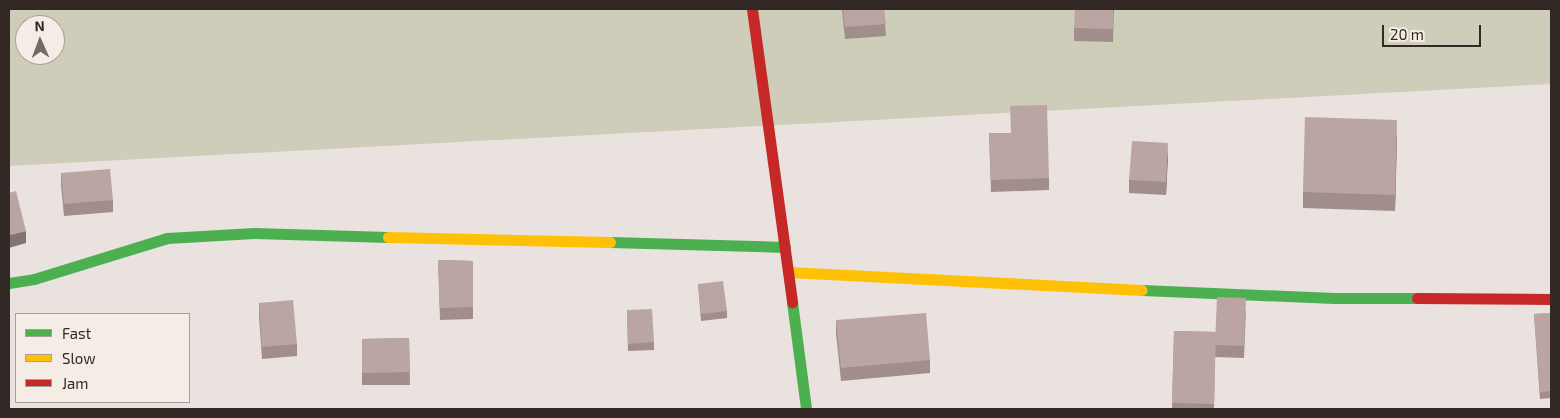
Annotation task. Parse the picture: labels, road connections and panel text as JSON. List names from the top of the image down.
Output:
{
  "legend": ["Fast", "Slow", "Jam"],
  "scale_bar": "20 m",
  "north": "top"
}
